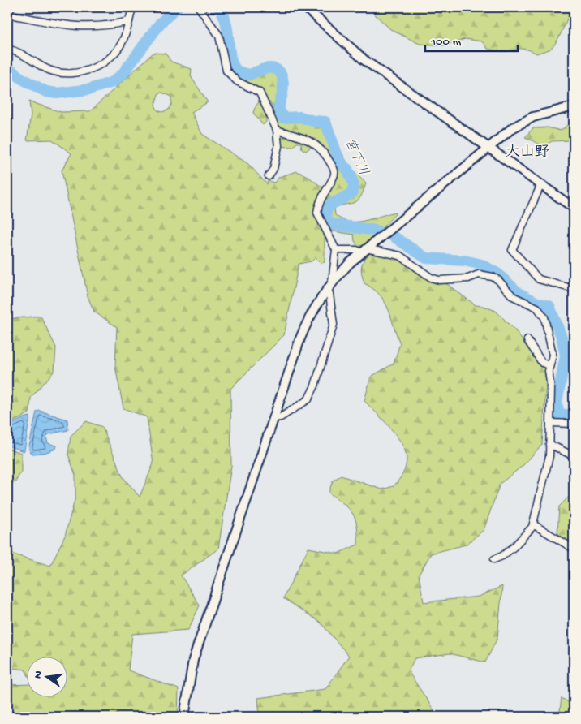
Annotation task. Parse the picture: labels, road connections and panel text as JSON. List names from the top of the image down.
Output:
{
  "districts": ["大山野"],
  "water": ["宮下川"],
  "scale_bar": "100 m",
  "north": "left"
}
